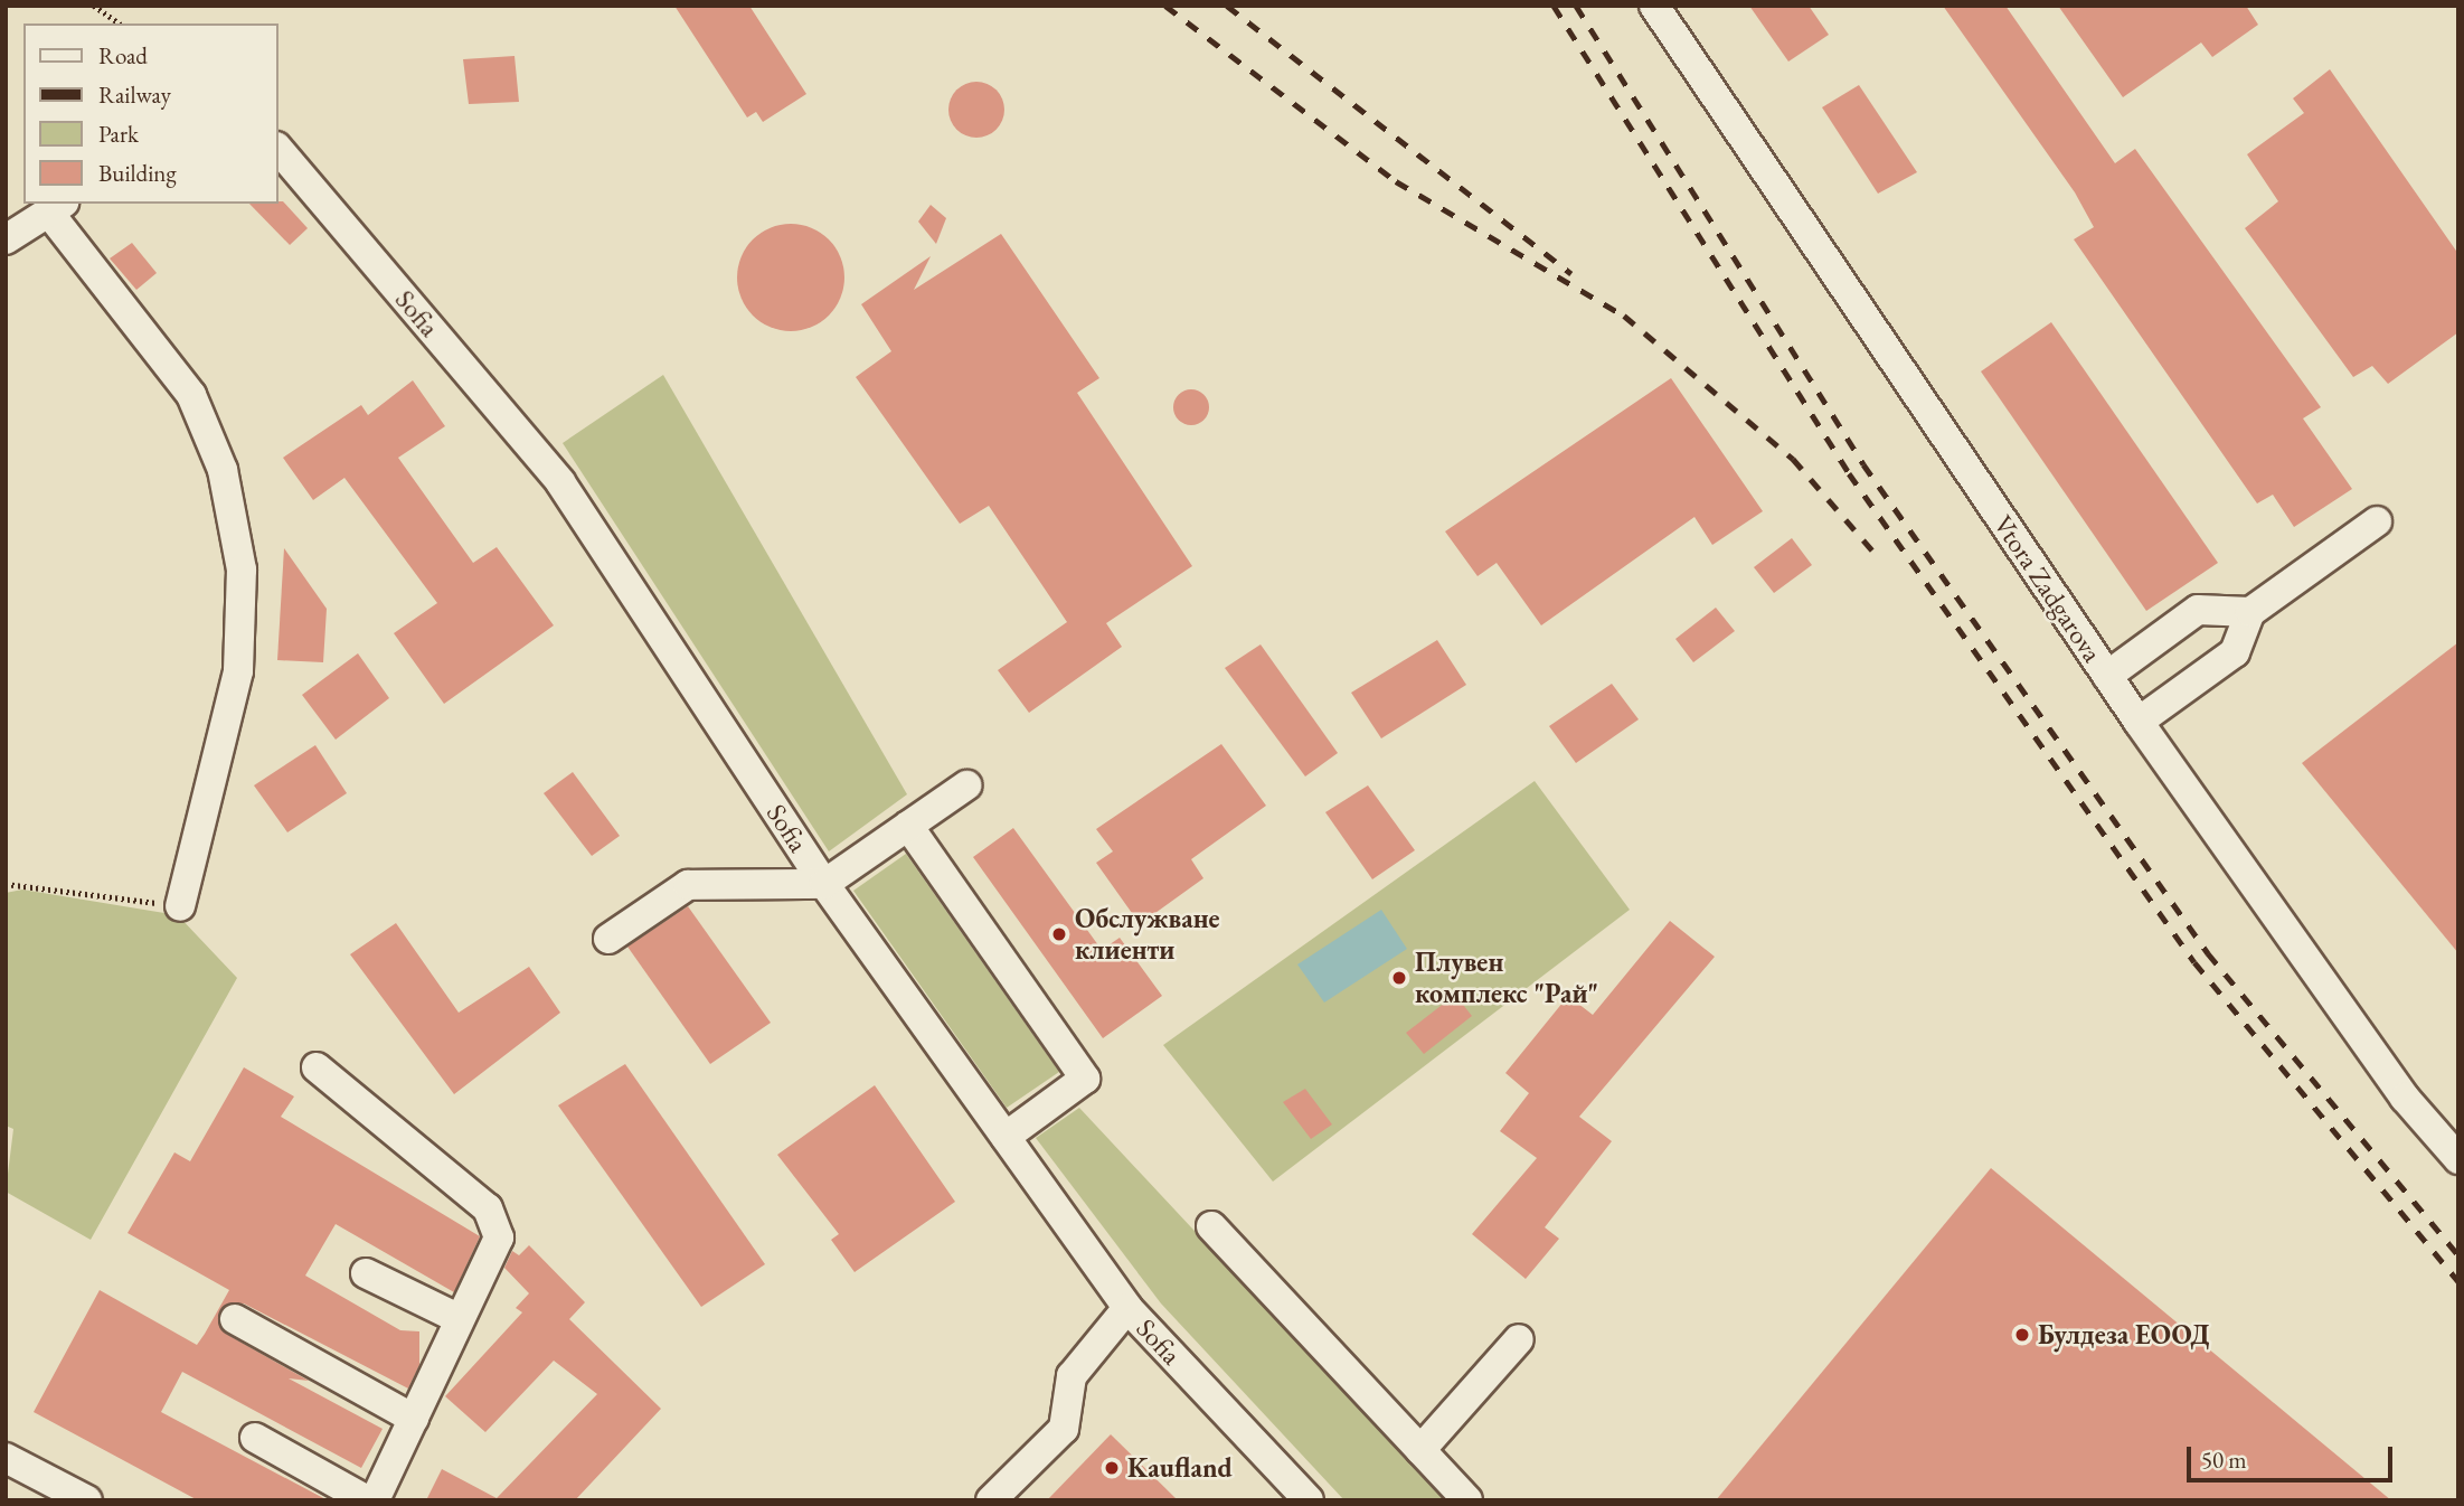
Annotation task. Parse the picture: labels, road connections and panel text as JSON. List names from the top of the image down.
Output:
{
  "streets": {
    "street": ["Sofia", "Vtora Zadgarova"]
  },
  "places": [
    "Обслужване клиенти",
    "Плувен комплекс \"Рай\"",
    "Булдеза ЕООД",
    "Kaufland"
  ],
  "legend": [
    "Road",
    "Railway",
    "Park",
    "Building"
  ],
  "scale_bar": "50 m"
}
